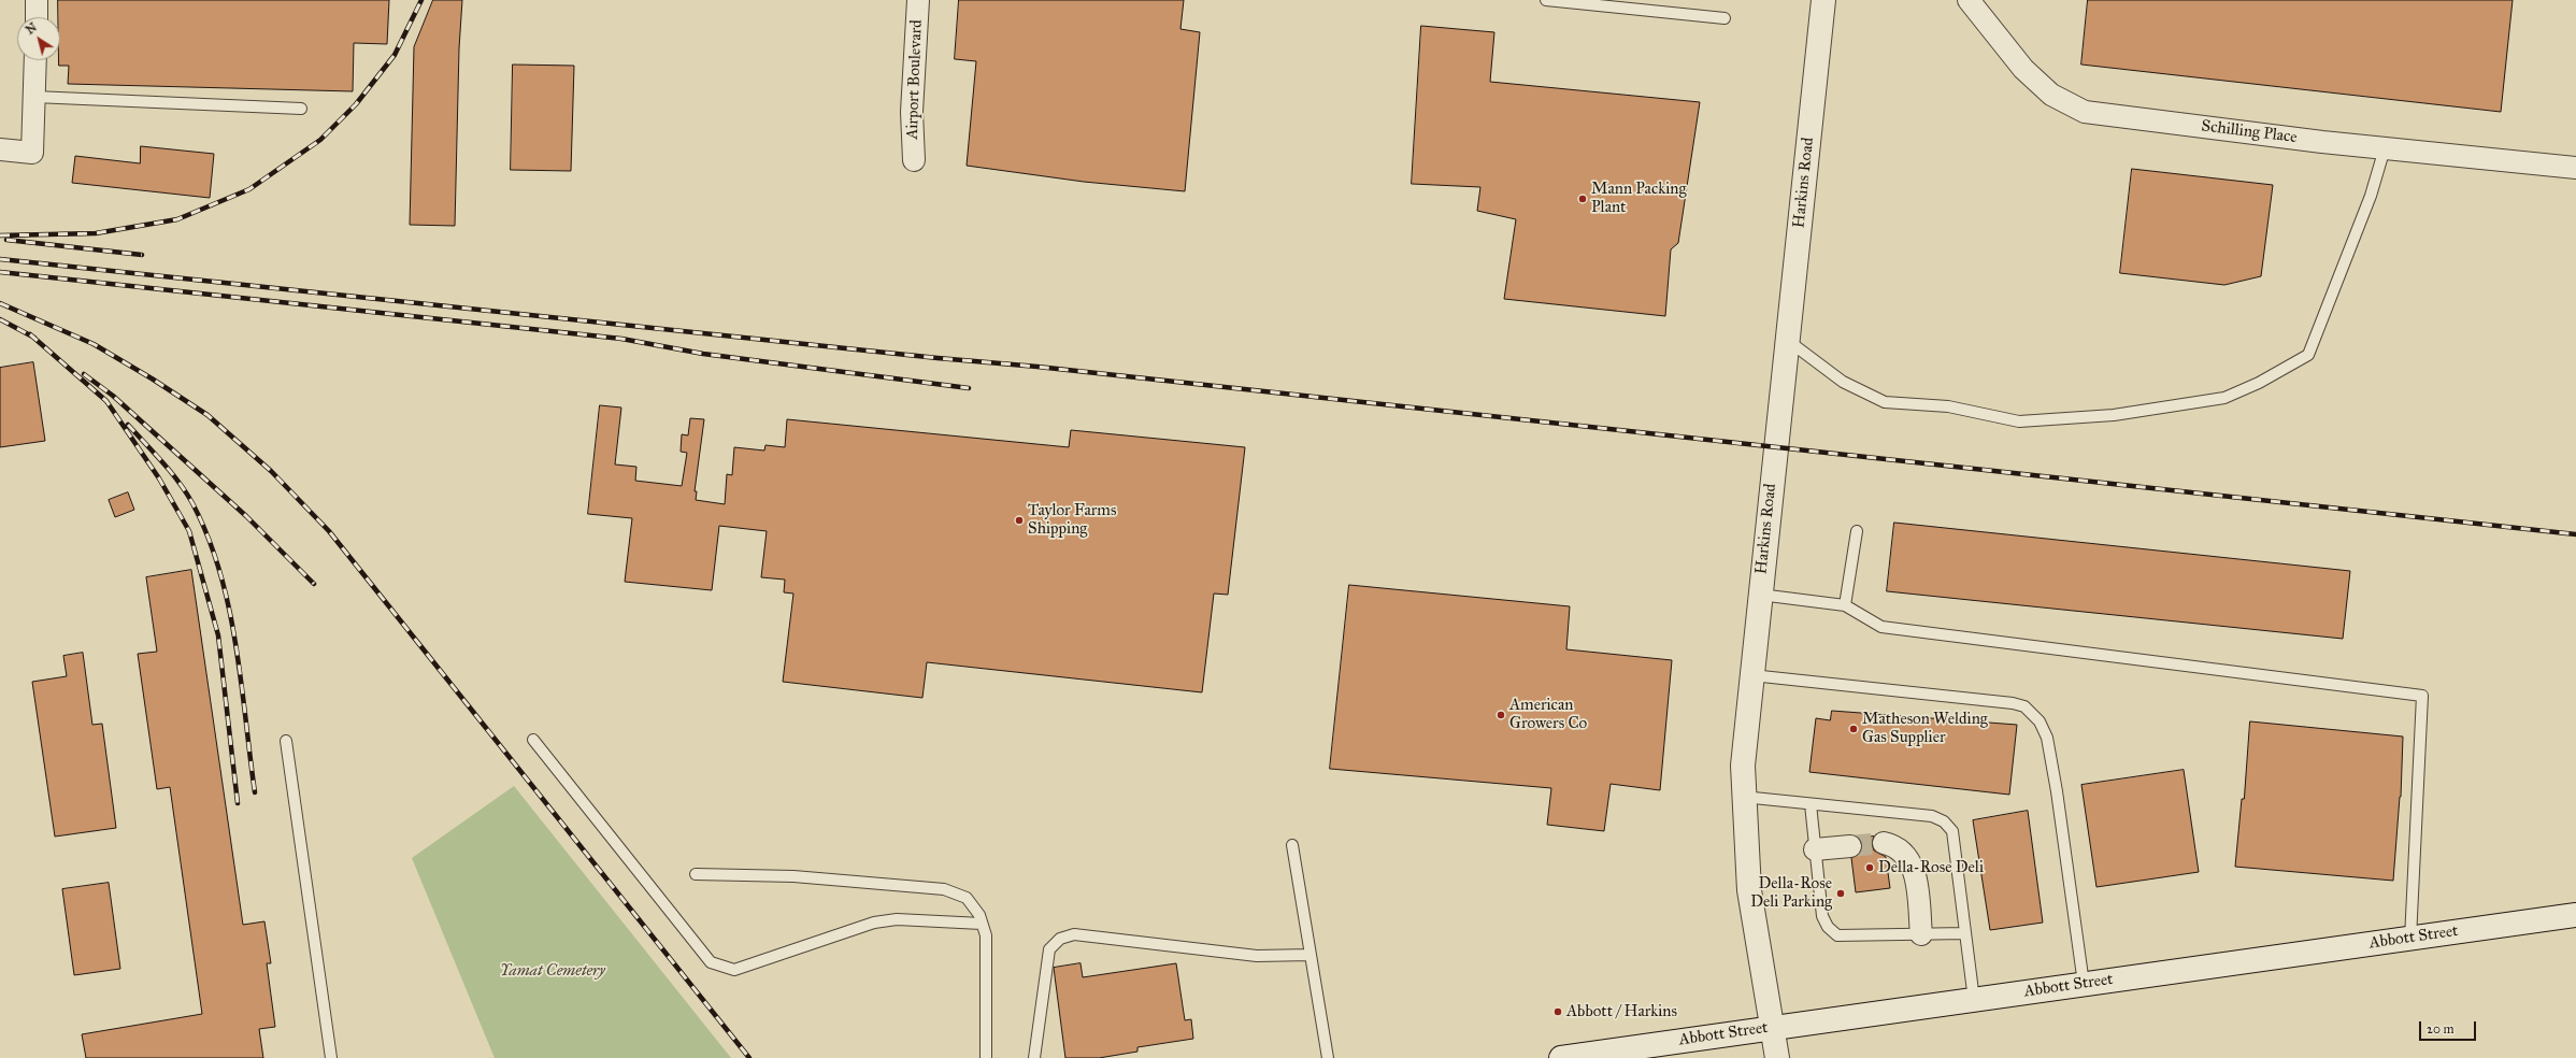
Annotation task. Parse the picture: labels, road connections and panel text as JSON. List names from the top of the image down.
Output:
{
  "streets": {
    "street": [
      "Airport Boulevard",
      "Schilling Place",
      "Harkins Road",
      "Abbott Street"
    ]
  },
  "crossings": [
    ["Harkins Road", "Abbott Street"]
  ],
  "parks": ["Yamat Cemetery"],
  "places": [
    "Mann Packing Plant",
    "Taylor Farms Shipping",
    "American Growers Co",
    "Matheson Welding Gas Supplier",
    "Della-Rose Deli",
    "Della-Rose Deli Parking",
    "Abbott / Harkins"
  ],
  "scale_bar": "20 m",
  "north": "top left"
}
